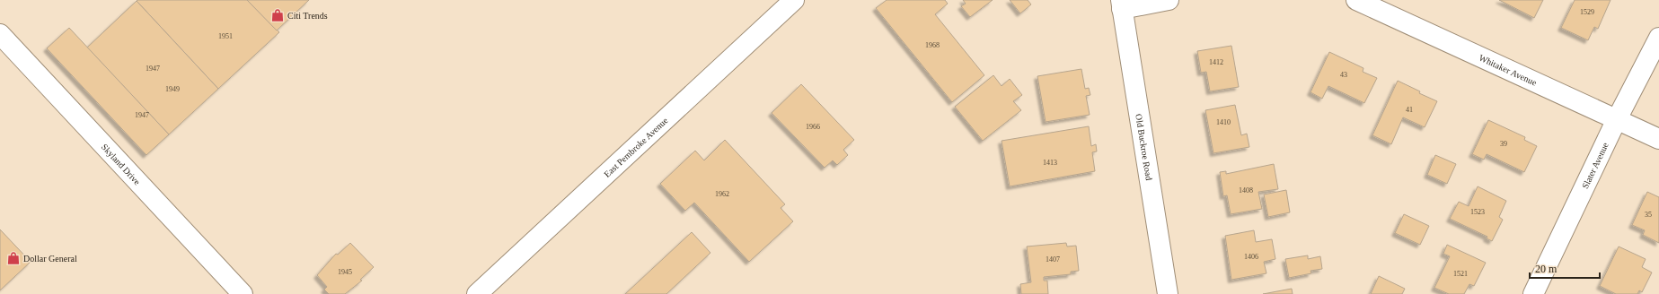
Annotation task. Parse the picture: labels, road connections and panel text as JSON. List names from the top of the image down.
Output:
{
  "streets": {
    "street": [
      "Whitaker Avenue",
      "East Pembroke Avenue",
      "Old Buckroe Road",
      "Skyland Drive",
      "Slater Avenue"
    ]
  },
  "crossings": [
    ["Whitaker Avenue", "Slater Avenue"]
  ],
  "places": {
    "shop": ["Citi Trends", "Dollar General"]
  },
  "house_numbers": [
    "1529",
    "1951",
    "1968",
    "1412",
    "1947",
    "43",
    "1949",
    "41",
    "1947",
    "1410",
    "1966",
    "39",
    "1413",
    "1408",
    "1962",
    "1523",
    "35",
    "1406",
    "1407",
    "1945",
    "1521"
  ],
  "scale_bar": "20 m"
}
